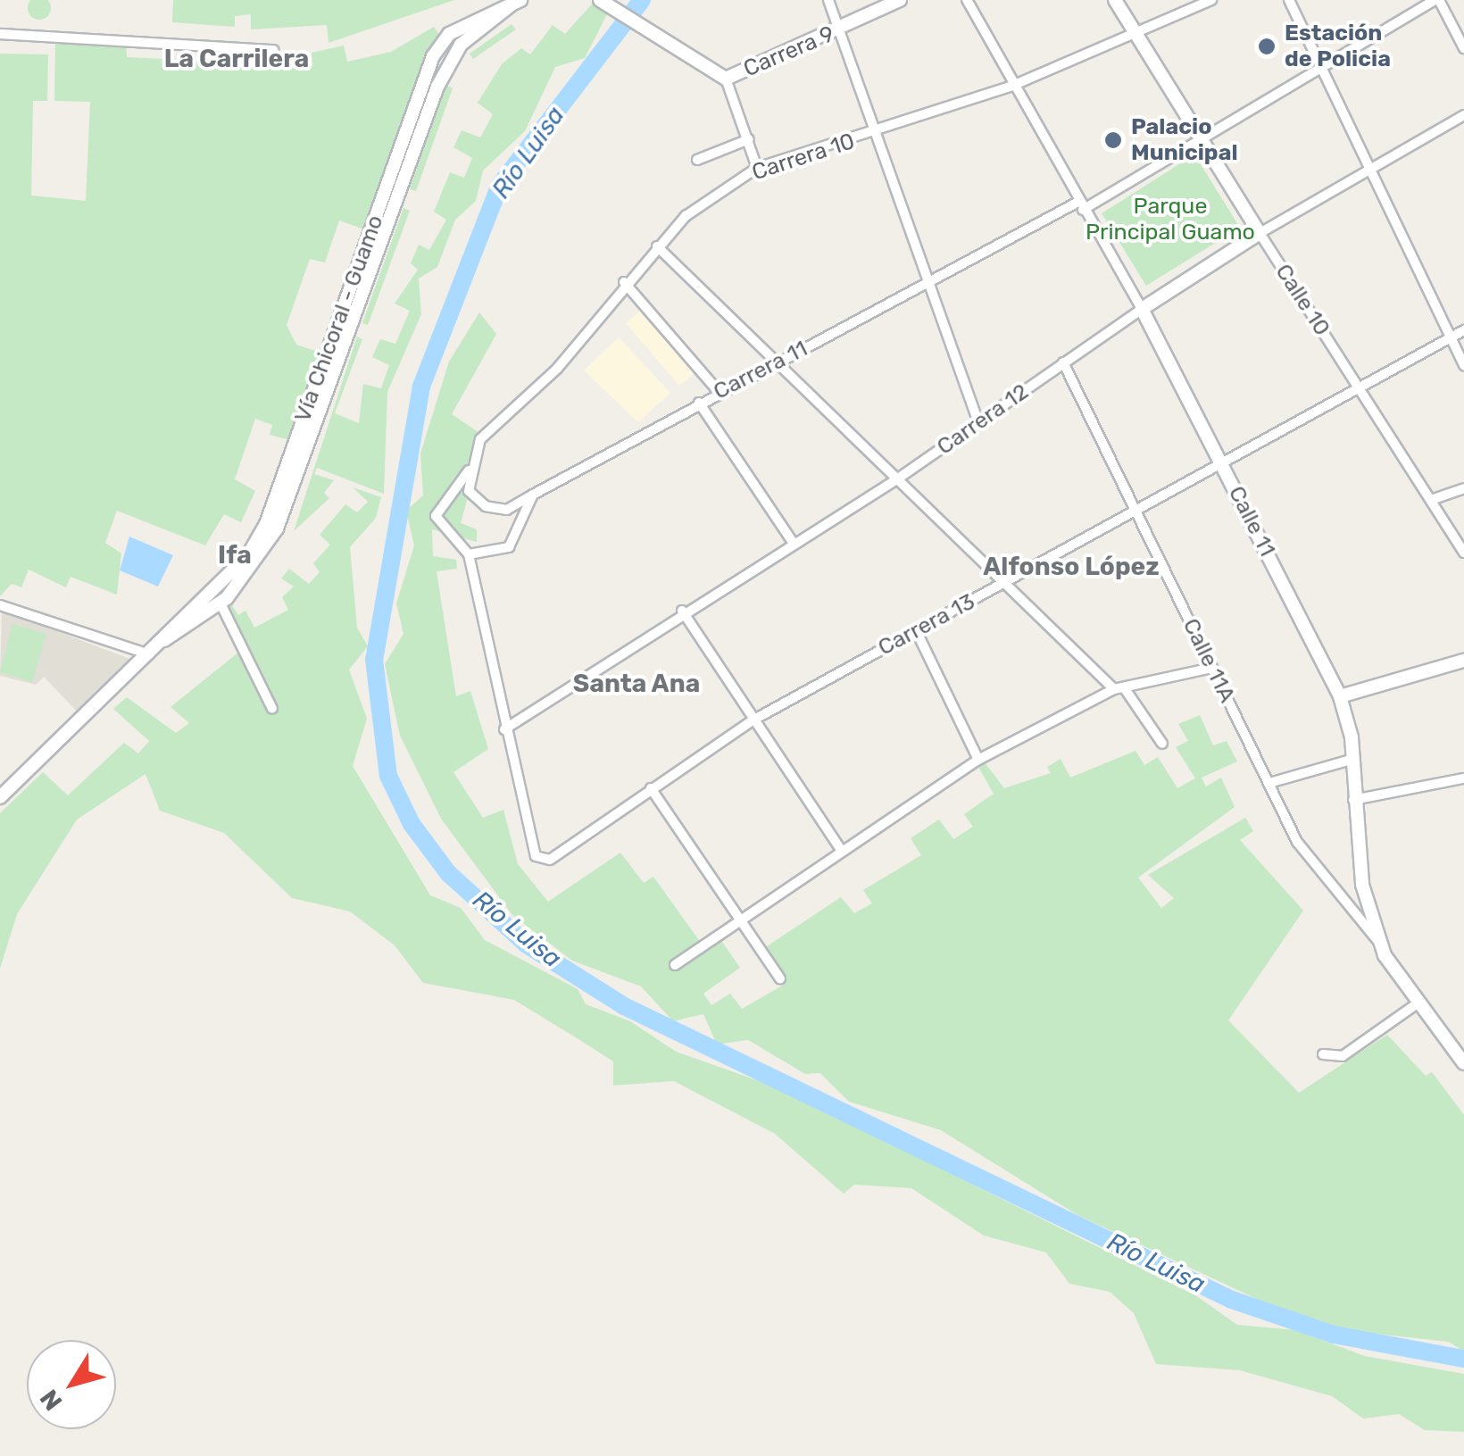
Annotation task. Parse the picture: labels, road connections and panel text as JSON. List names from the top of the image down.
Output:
{
  "streets": {
    "street": [
      "Carrera 9",
      "Carrera 10",
      "Calle 10",
      "Vía Chicoral - Guamo",
      "Carrera 11",
      "Carrera 12",
      "Calle 11",
      "Carrera 13",
      "Calle 11A"
    ]
  },
  "crossings": [
    ["Carrera 10", "Calle 10"],
    ["Carrera 10", "Carrera 11"],
    ["Carrera 10", "Calle 11"],
    ["Calle 10", "Carrera 11"],
    ["Calle 10", "Carrera 12"],
    ["Calle 10", "Carrera 13"],
    ["Carrera 11", "Calle 11"],
    ["Carrera 12", "Calle 11"],
    ["Carrera 12", "Carrera 13"],
    ["Carrera 12", "Calle 11A"],
    ["Calle 11", "Carrera 13"],
    ["Calle 11", "Calle 11A"],
    ["Carrera 13", "Calle 11A"]
  ],
  "districts": [
    "La Carrilera",
    "Ifa",
    "Alfonso López",
    "Santa Ana"
  ],
  "water": ["Río Luisa"],
  "parks": ["Parque Principal Guamo"],
  "places": ["Estación de Policia", "Palacio Municipal"],
  "north": "bottom left"
}
